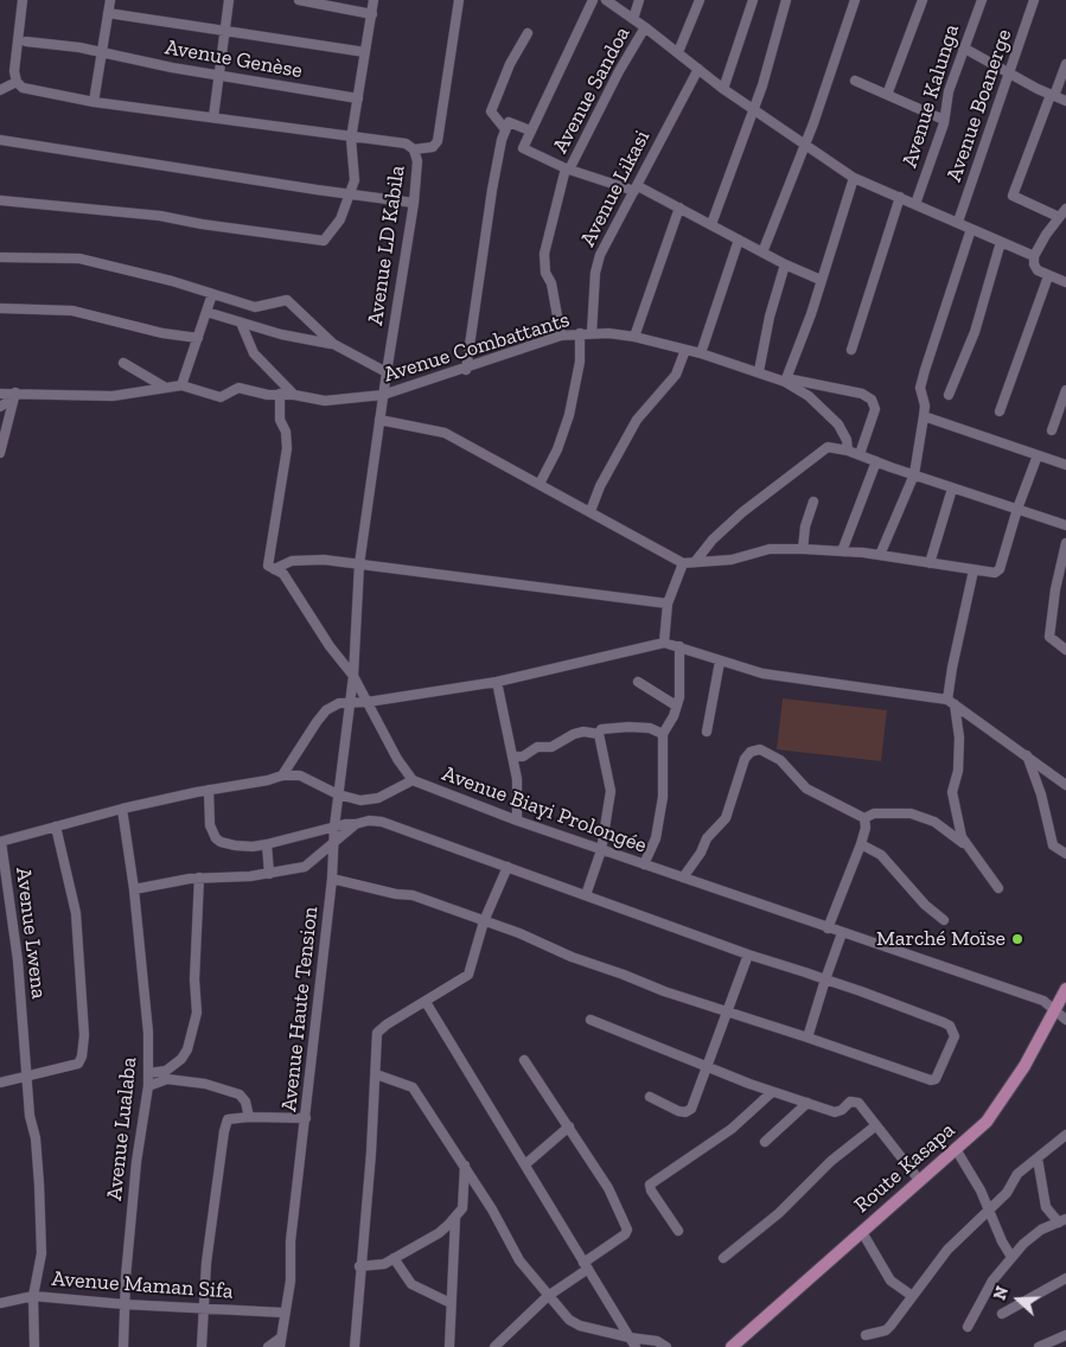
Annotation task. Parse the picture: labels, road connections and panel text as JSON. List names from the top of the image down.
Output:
{
  "streets": {
    "main road": ["Route Kasapa"],
    "street": [
      "Avenue Genèse",
      "Avenue Sandoa",
      "Avenue Kalunga",
      "Avenue Boanerge",
      "Avenue Likasi",
      "Avenue LD Kabila",
      "Avenue Combattants",
      "Avenue Biayi Prolongée",
      "Avenue Lwena",
      "Avenue Haute Tension",
      "Avenue Lualaba",
      "Avenue Maman Sifa"
    ]
  },
  "crossings": [
    ["Avenue Sandoa", "Avenue Combattants"],
    ["Avenue Likasi", "Avenue Combattants"],
    ["Avenue LD Kabila", "Avenue Combattants"],
    ["Avenue LD Kabila", "Avenue Haute Tension"],
    ["Avenue Biayi Prolongée", "Avenue Lwena"],
    ["Avenue Biayi Prolongée", "Avenue Haute Tension"],
    ["Avenue Biayi Prolongée", "Avenue Lualaba"],
    ["Avenue Biayi Prolongée", "Route Kasapa"],
    ["Avenue Lwena", "Avenue Maman Sifa"],
    ["Avenue Haute Tension", "Avenue Maman Sifa"],
    ["Avenue Lualaba", "Avenue Maman Sifa"]
  ],
  "places": ["Marché Moïse"],
  "north": "left"
}
